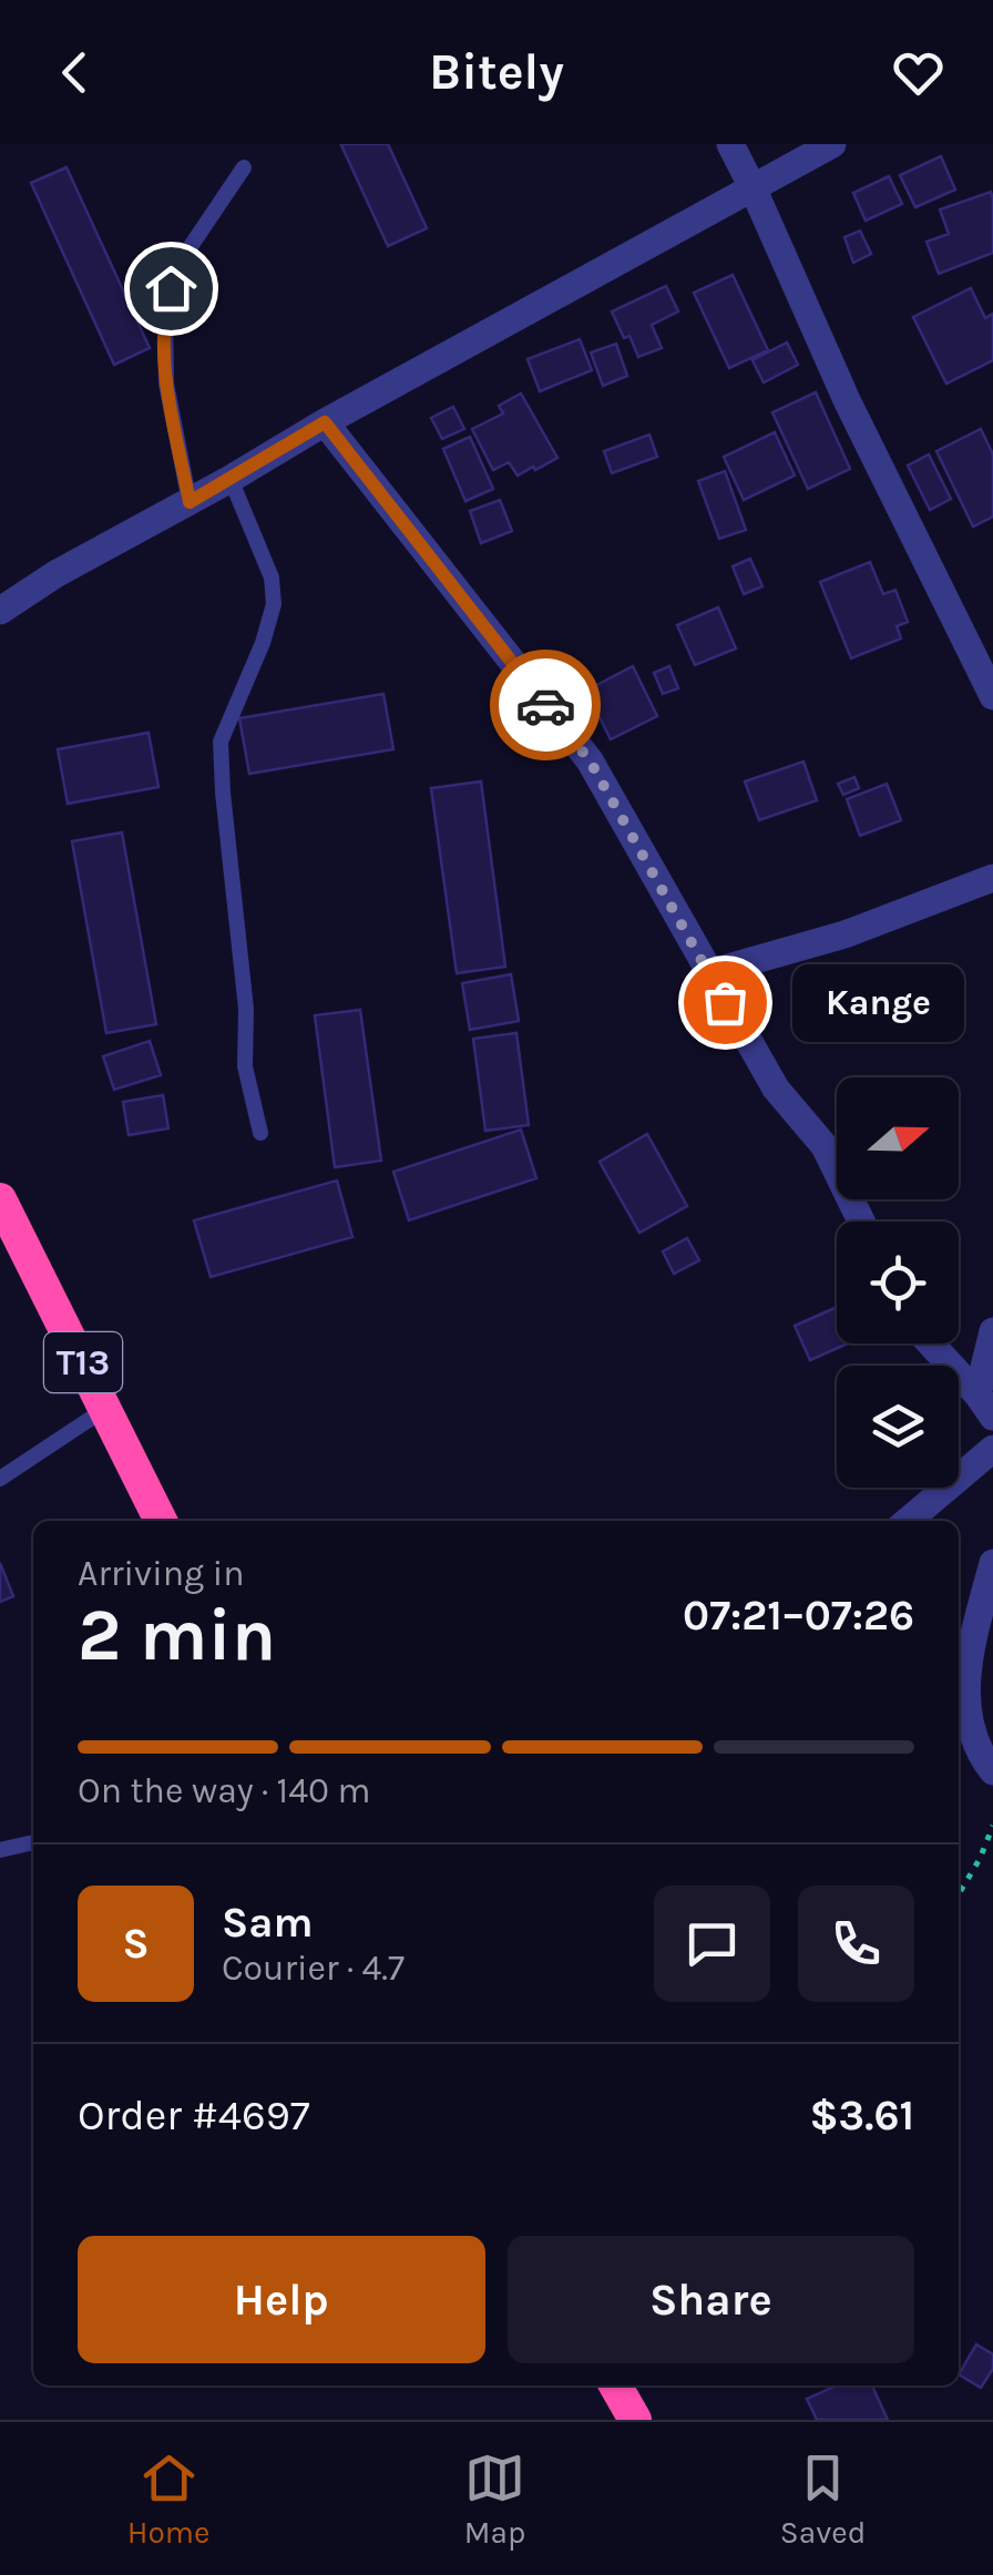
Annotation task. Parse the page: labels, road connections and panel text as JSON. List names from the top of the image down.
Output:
{
  "streets": {
    "highway": ["T13"]
  },
  "places": ["Kange"],
  "north": "right",
  "page": {
    "header": "Bitely",
    "bubble": "Kange",
    "heading": ["2 min", "Arriving in", "07:21–07:26"],
    "panel": [
      "Sam",
      "Courier · 4.7",
      "Order #4697",
      "$3.61"
    ],
    "bar": "On the way · 140 m",
    "round": "S",
    "buttons": ["Help", "Share"],
    "tabs": ["Home", "Map", "Saved"]
  }
}
